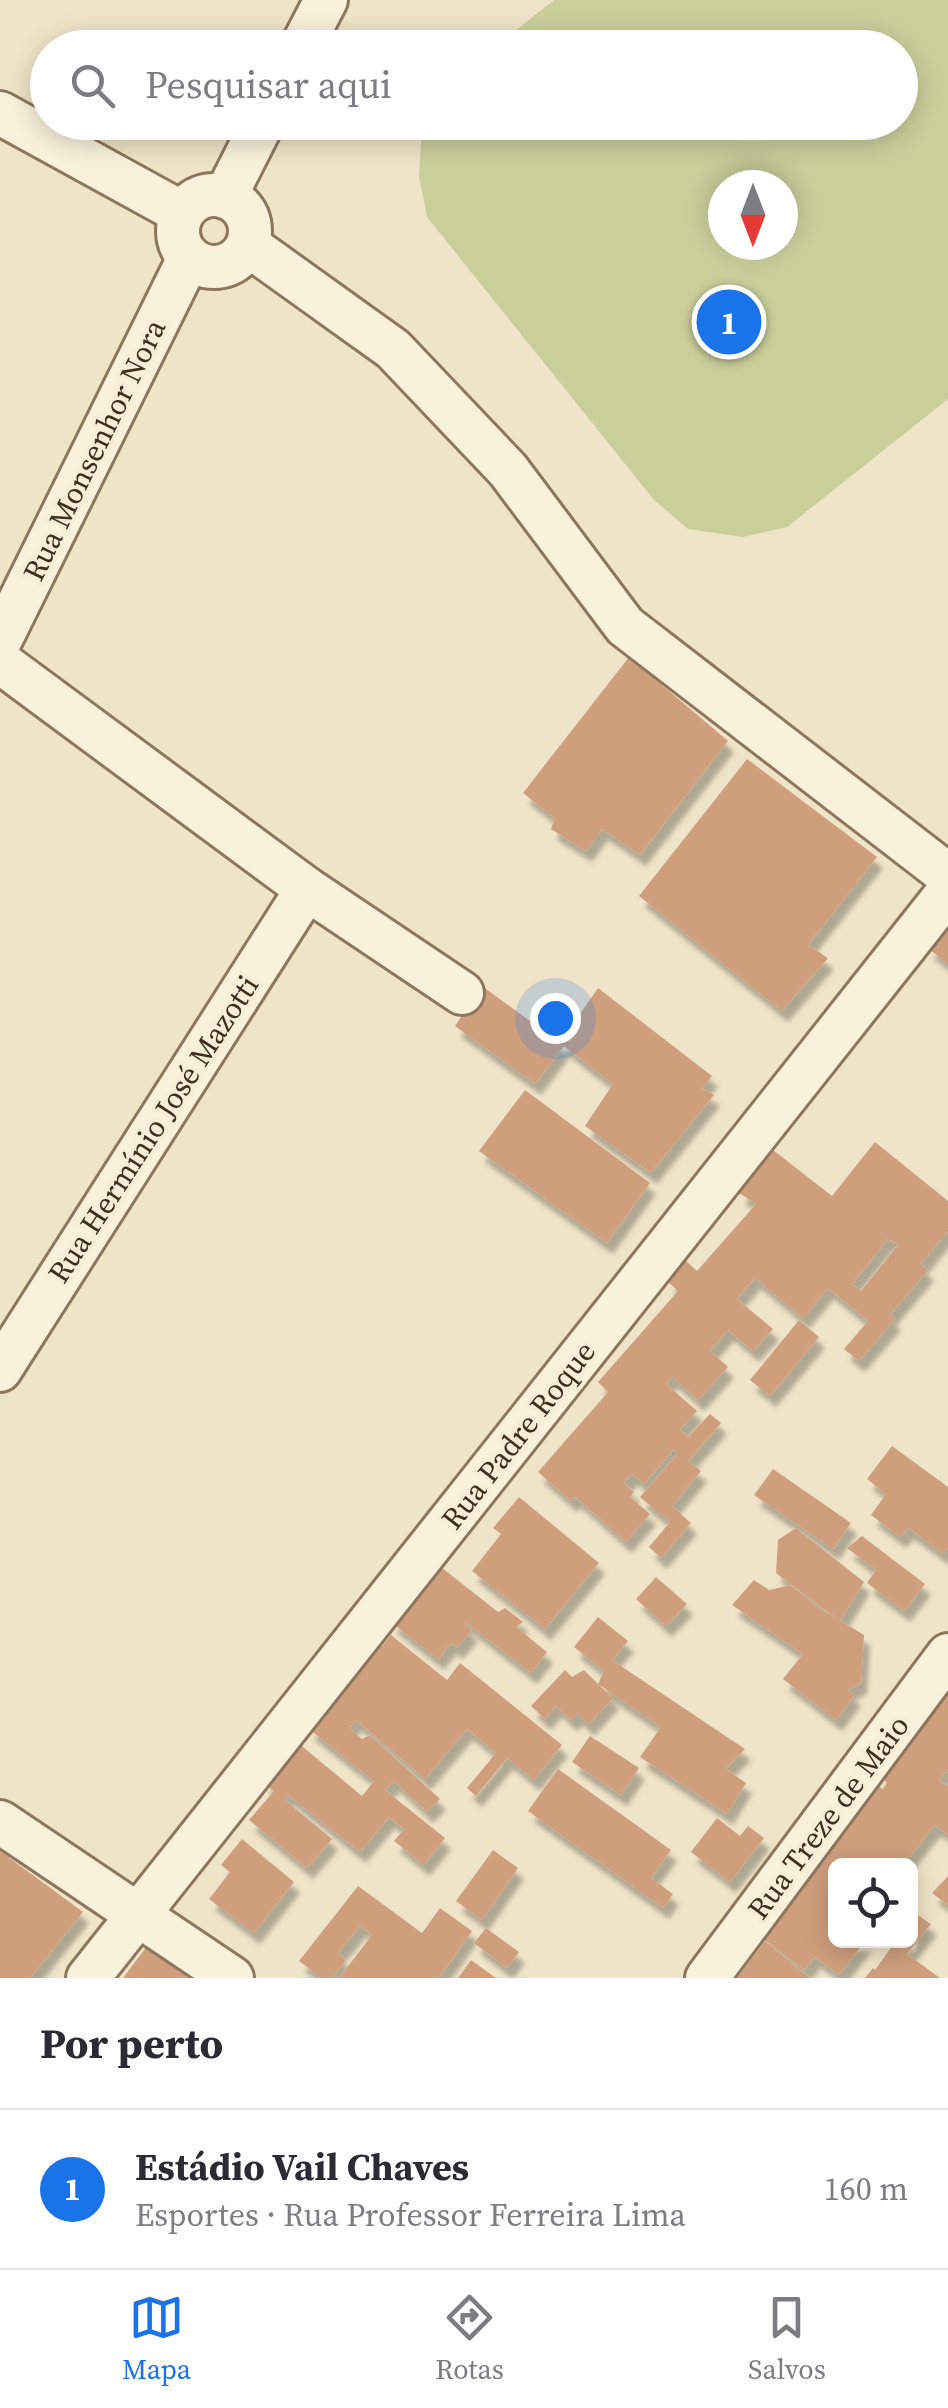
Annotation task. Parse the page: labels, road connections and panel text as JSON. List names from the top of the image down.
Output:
{
  "streets": {
    "street": [
      "Rua Monsenhor Nora",
      "Rua Hermínio José Mazotti",
      "Rua Padre Roque",
      "Rua Treze de Maio"
    ]
  },
  "north": "bottom",
  "page": {
    "search": "Pesquisar aqui",
    "pins": "1",
    "heading": "Por perto",
    "list": [
      {
        "mark": "1",
        "name": "Estádio Vail Chaves",
        "note": "Esportes · Rua Professor Ferreira Lima",
        "value": "160 m"
      }
    ],
    "nav": ["Mapa", "Rotas", "Salvos"]
  }
}
